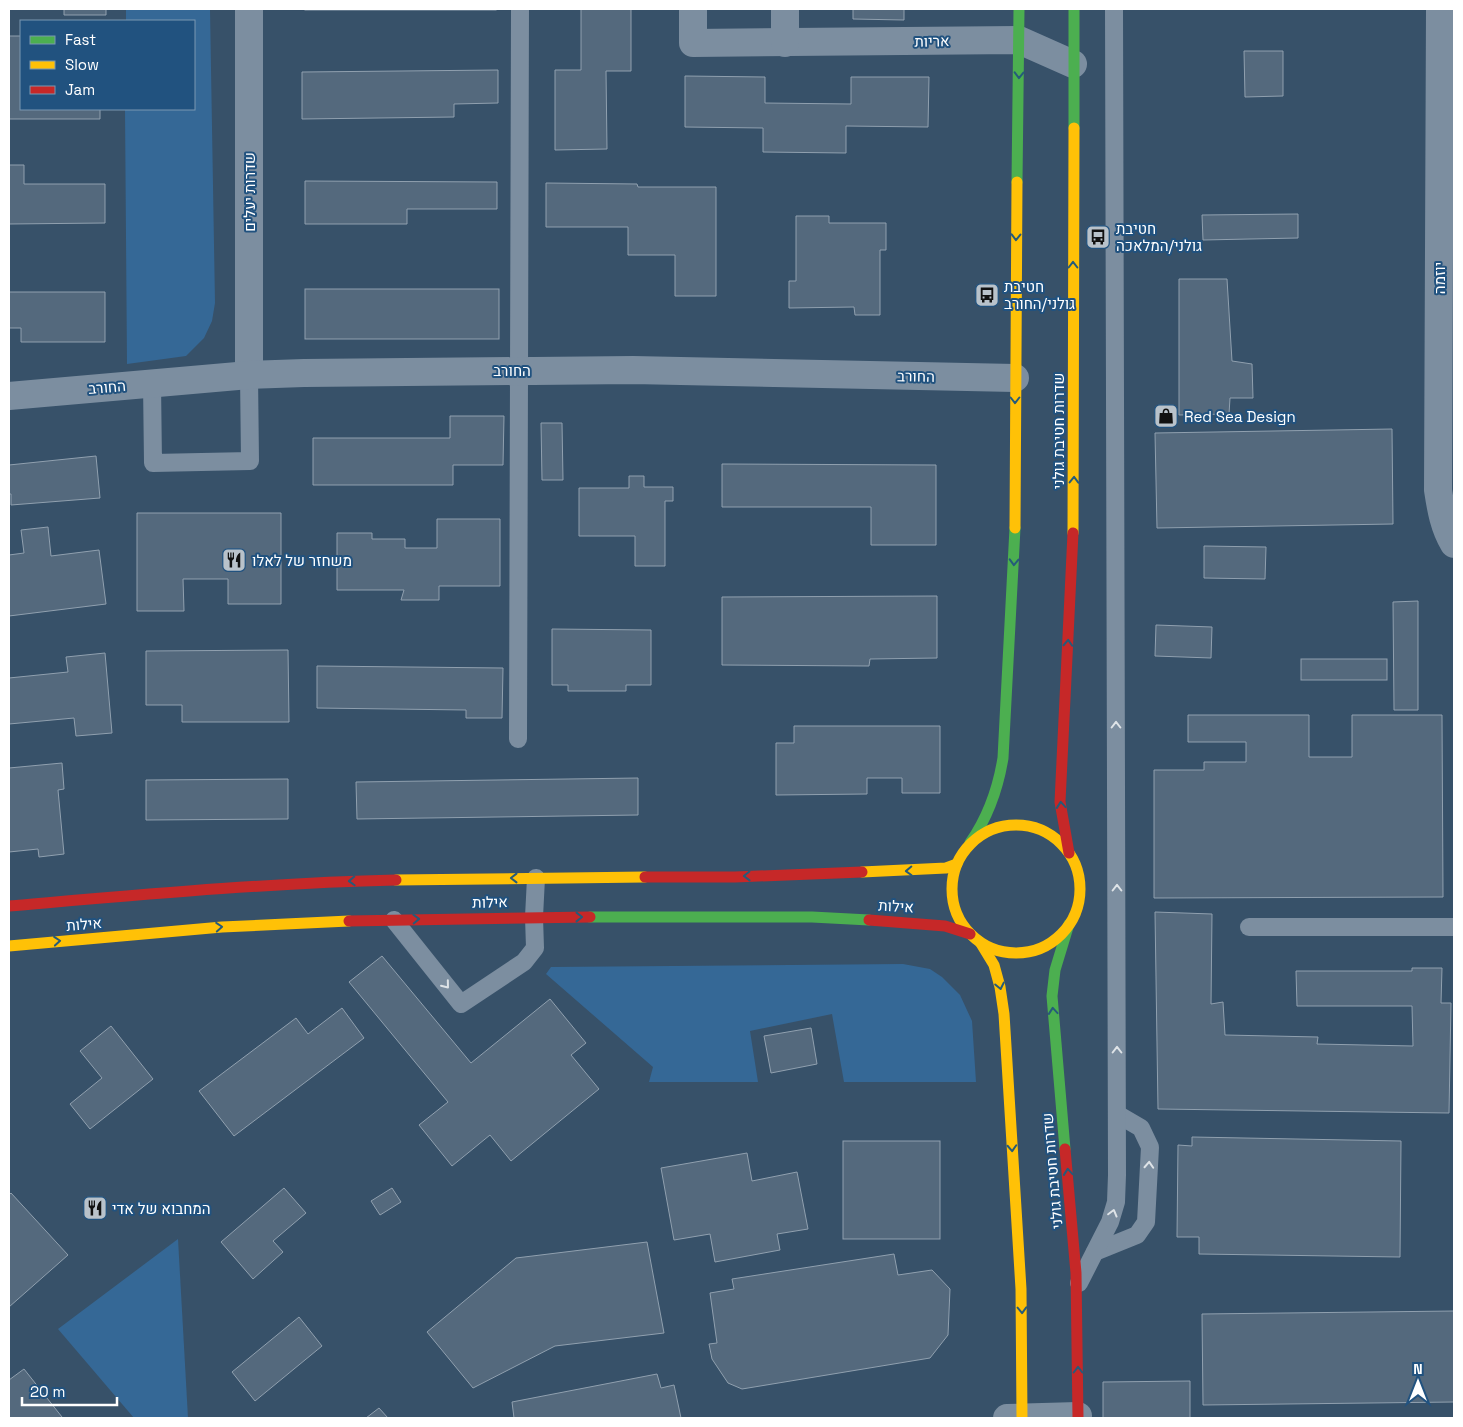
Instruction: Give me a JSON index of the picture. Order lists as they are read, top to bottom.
{
  "streets": {
    "street": [
      "אריות",
      "שדרות יעלים",
      "יוזמה",
      "החורב",
      "שדרות חטיבת גולני",
      "אילות"
    ]
  },
  "crossings": [
    ["אריות", "שדרות חטיבת גולני"],
    ["שדרות יעלים", "החורב"],
    ["שדרות חטיבת גולני", "אילות"]
  ],
  "places": {
    "bus stop": ["חטיבת גולני/המלאכה", "חטיבת גולני/החורב"],
    "shop": ["Red Sea Design"],
    "restaurant": ["משחזר של לאלו", "המחבוא של אדי"]
  },
  "legend": ["Fast", "Slow", "Jam"],
  "scale_bar": "20 m",
  "north": "top"
}
